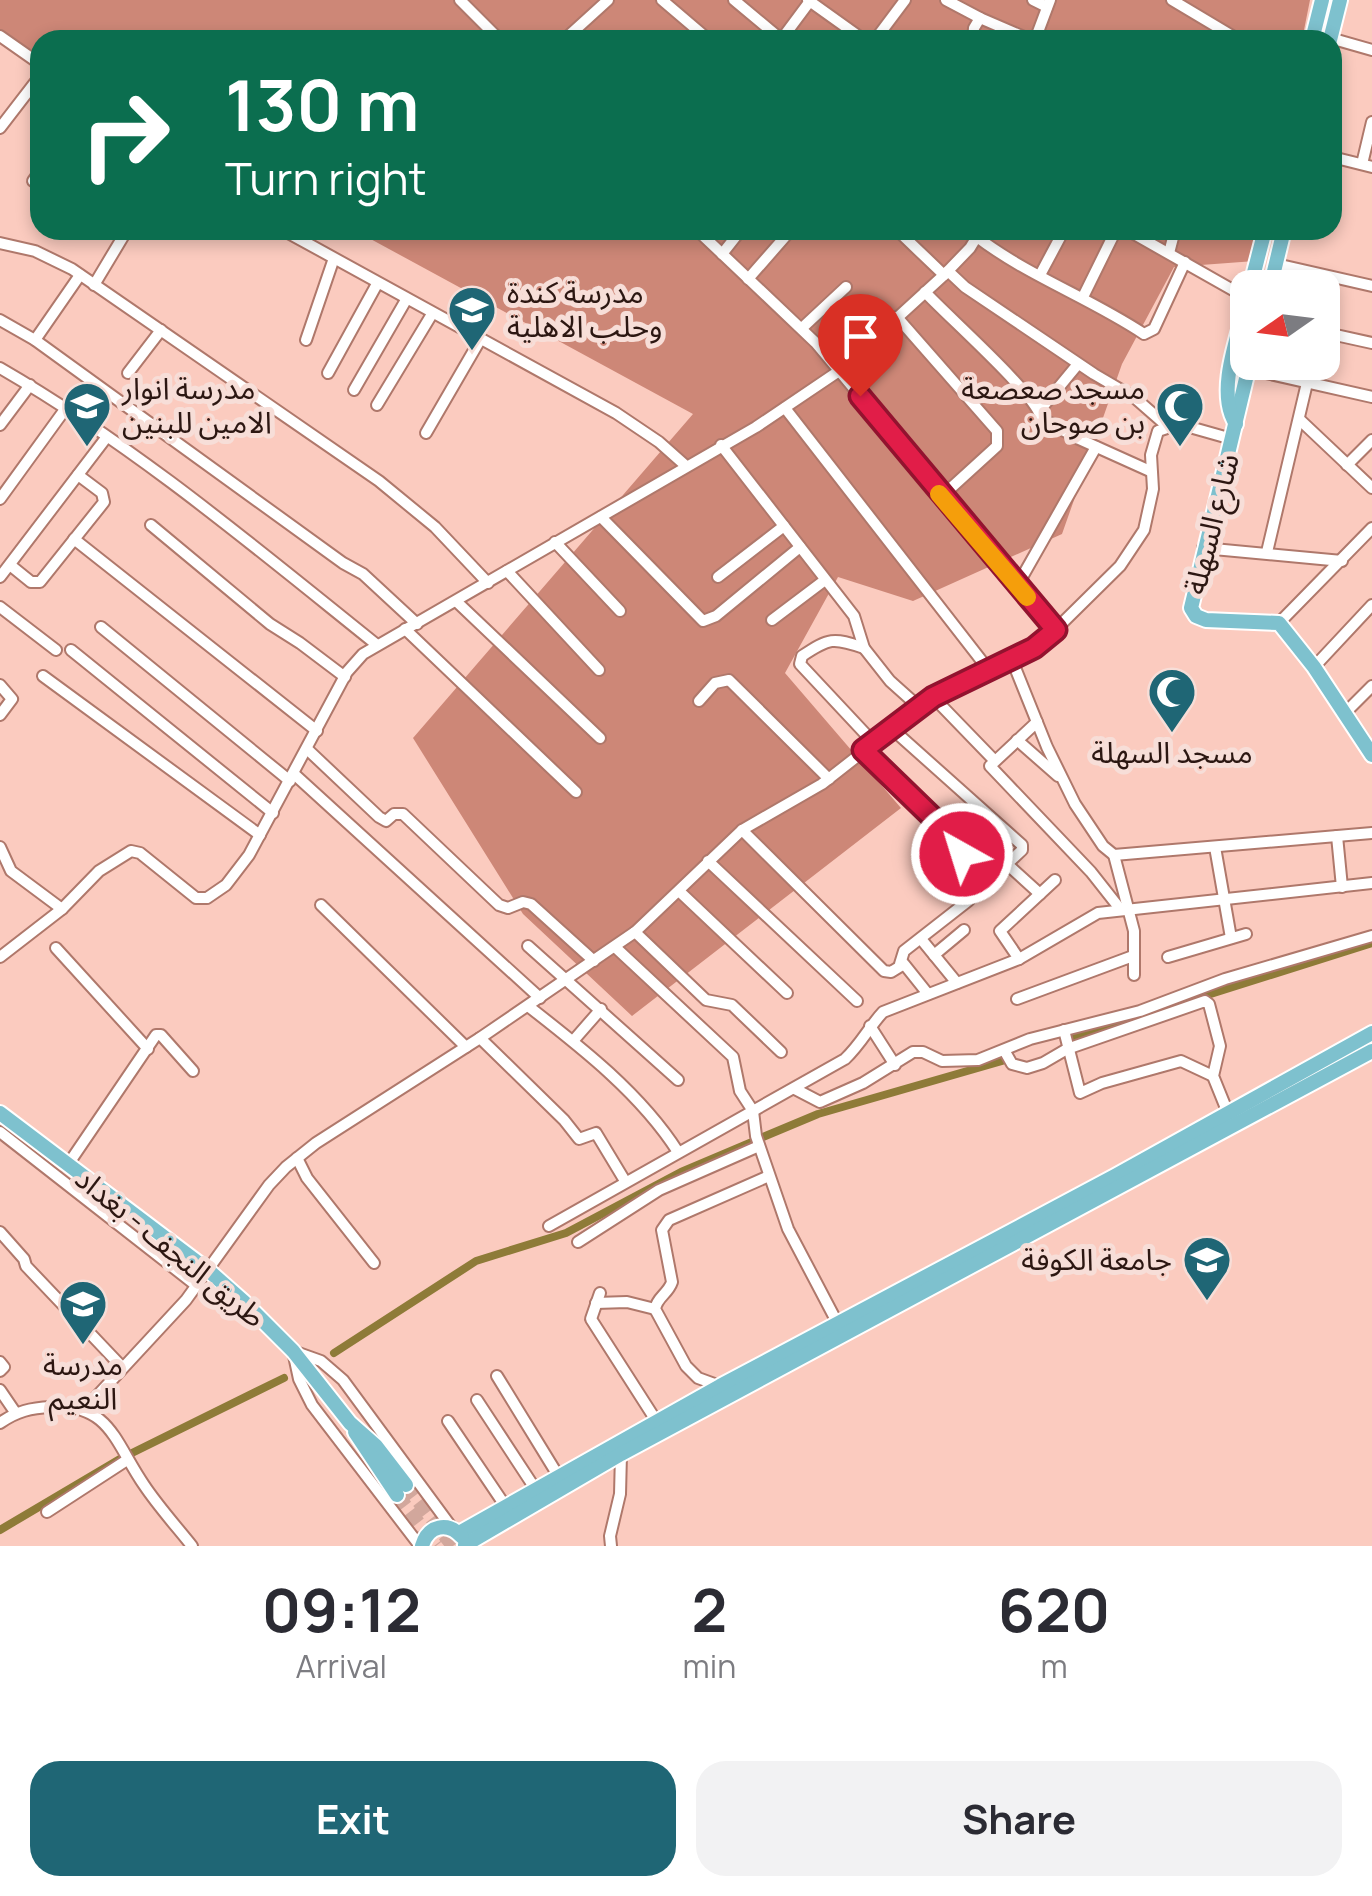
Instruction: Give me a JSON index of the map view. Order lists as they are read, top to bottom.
{
  "streets": {
    "main road": ["شارع السهلة", "طريق النجف - بغداد"]
  },
  "places": {
    "school or university": [
      "مدرسة كندة وحلب الاهلية",
      "مدرسة انوار الامين للبنين",
      "جامعة الكوفة",
      "مدرسة النعيم"
    ],
    "mosque": ["مسجد صعصعة بن صوحان", "مسجد السهلة"]
  },
  "north": "left",
  "page": {
    "turn": ["130 m", "Turn right"],
    "eta": [
      "09:12",
      "Arrival",
      "2",
      "min",
      "620",
      "m"
    ],
    "buttons": ["Exit", "Share"]
  }
}
